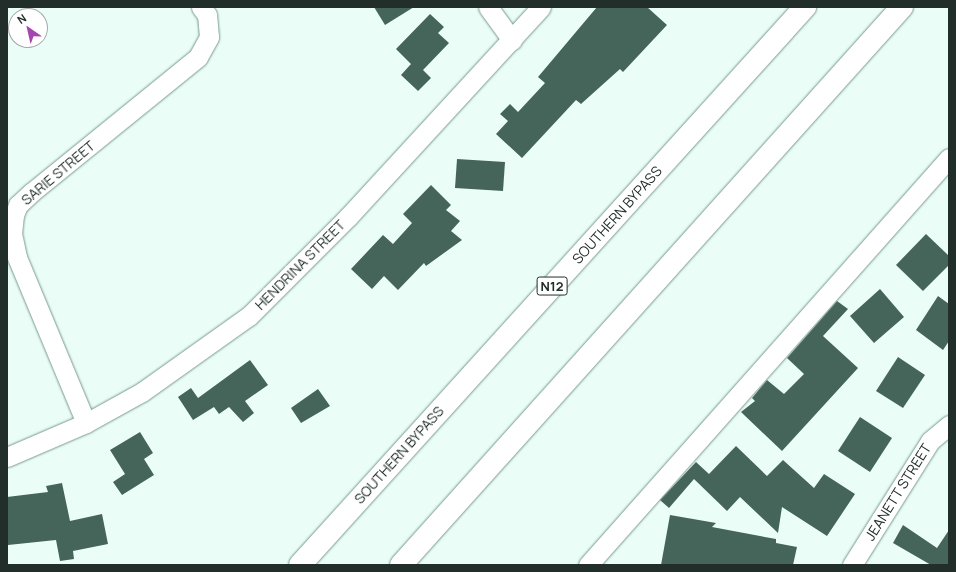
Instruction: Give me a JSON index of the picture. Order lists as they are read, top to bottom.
{
  "streets": {
    "highway": ["SOUTHERN BYPASS", "N12"],
    "street": ["SARIE STREET", "HENDRINA STREET", "JEANETT STREET"]
  },
  "crossings": [
    ["SARIE STREET", "HENDRINA STREET"]
  ],
  "north": "top left"
}
